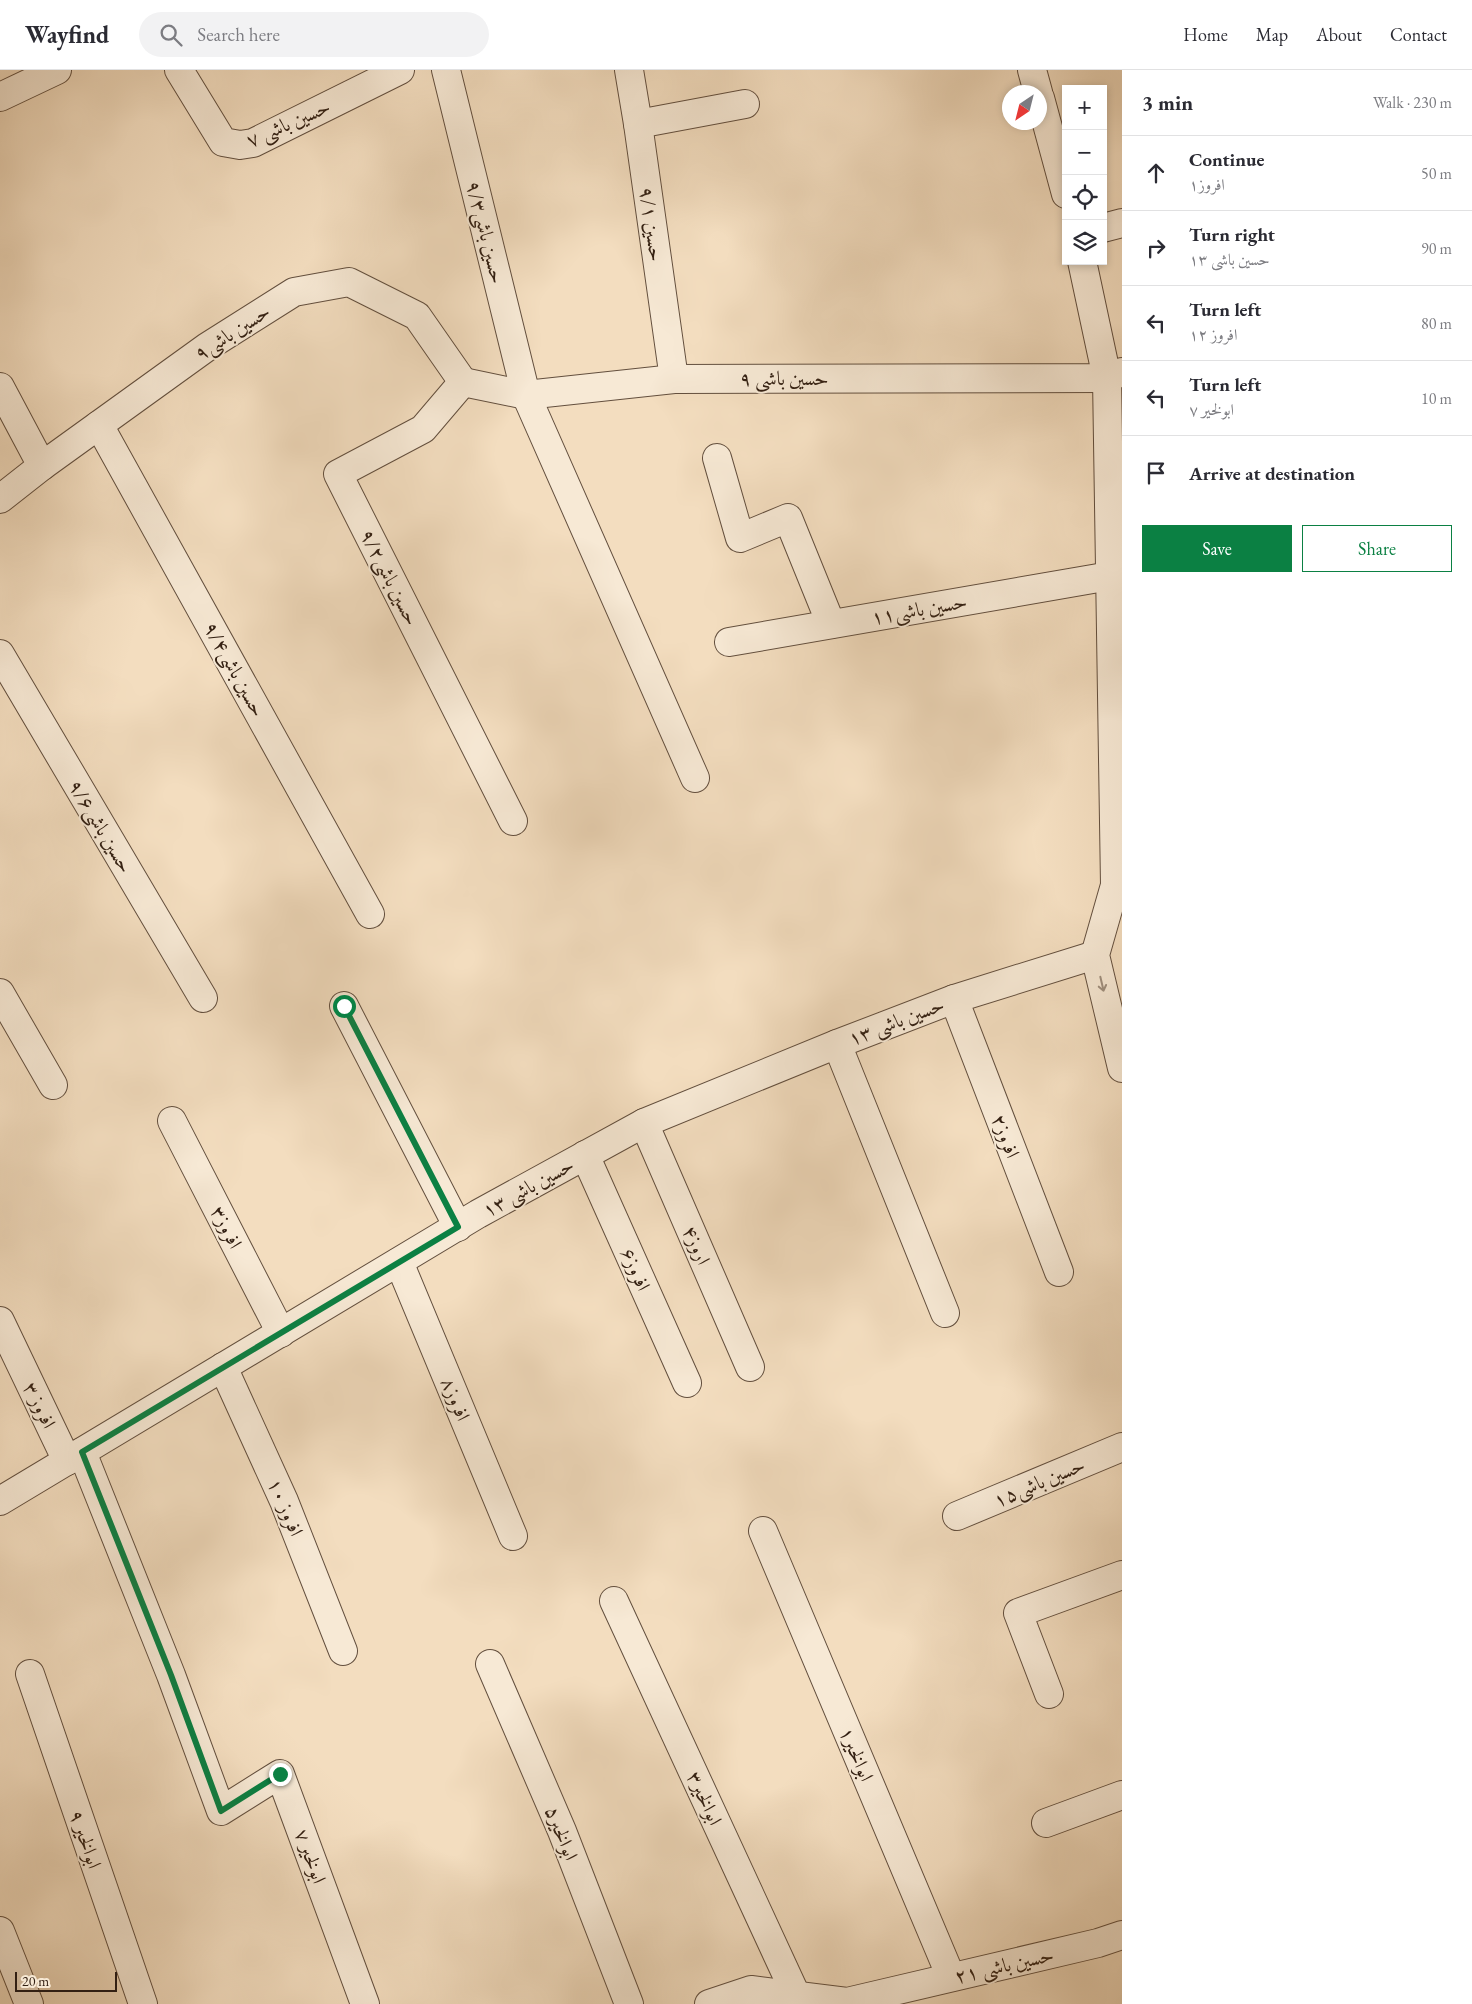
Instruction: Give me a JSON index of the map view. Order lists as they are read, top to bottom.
{
  "streets": {
    "street": [
      "حسین باشی ۷",
      "حسین ۹/۱",
      "حسین باشی۹/۳",
      "حسین باشی۹",
      "حسین باشی ۹",
      "حسین باشی۹/۲",
      "حسین باشی۱۱",
      "حسین باشی۹/۴",
      "حسین باشی۹/۶",
      "حسین باشی ۱۳",
      "افروز۲",
      "افروز۳",
      "اروز۴",
      "افروز۶",
      "افروز۸",
      "افروز ۳",
      "حسین باشی۱۵",
      "افروز ۱۰",
      "ابوالخیر۱",
      "ابوالخیر۳",
      "ابوالخیر۵",
      "ابوالخیر ۹",
      "ابولخیر ۷",
      "حسین باشی ۲۱"
    ]
  },
  "crossings": [
    ["حسین ۹/۱", "حسین باشی ۹"],
    ["حسین باشی۹/۳", "حسین باشی ۹"],
    ["حسین باشی۹", "حسین باشی ۹"],
    ["حسین باشی۹", "حسین باشی۹/۲"],
    ["حسین باشی۹", "حسین باشی۹/۴"],
    ["حسین باشی ۹", "حسین باشی۹/۲"],
    ["حسین باشی ۱۳", "افروز۲"],
    ["حسین باشی ۱۳", "افروز۳"],
    ["حسین باشی ۱۳", "اروز۴"],
    ["حسین باشی ۱۳", "افروز۶"],
    ["حسین باشی ۱۳", "افروز۸"],
    ["حسین باشی ۱۳", "افروز ۳"],
    ["حسین باشی ۱۳", "افروز ۱۰"],
    ["افروز ۳", "ابولخیر ۷"],
    ["ابوالخیر۱", "حسین باشی ۲۱"],
    ["ابوالخیر۳", "حسین باشی ۲۱"]
  ],
  "scale_bar": "20 m",
  "north": "bottom left",
  "page": {
    "header": "Wayfind",
    "search": "Search here",
    "nav": [
      "Home",
      "Map",
      "About",
      "Contact"
    ],
    "heading": ["3 min", "Walk · 230 m"],
    "map_buttons": ["+", "−"],
    "list": [
      ["Continue", "افروز۱", "50 m"],
      ["Turn right", "حسین باشی ۱۳", "90 m"],
      ["Turn left", "افروز ۱۲", "80 m"],
      ["Turn left", "ابولخیر ۷", "10 m"],
      "Arrive at destination"
    ],
    "buttons": ["Save", "Share"],
    "scale": "20 m"
  }
}
